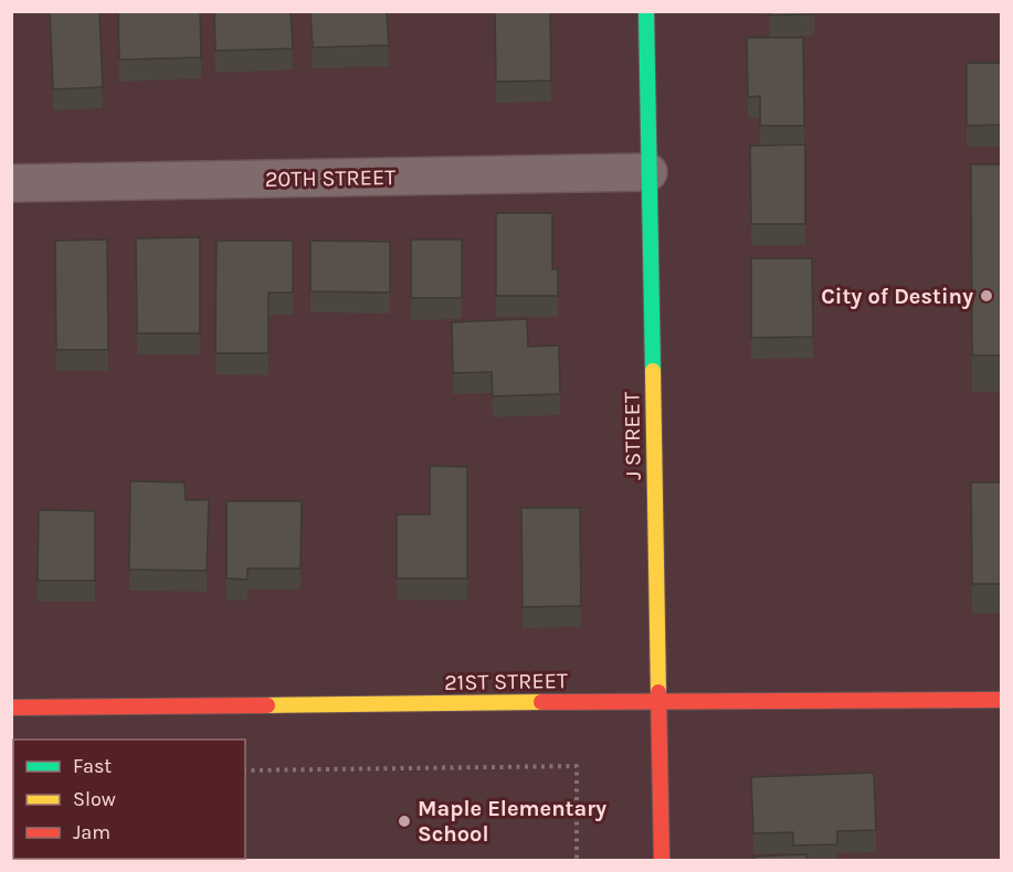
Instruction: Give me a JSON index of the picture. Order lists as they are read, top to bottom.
{
  "streets": {
    "street": ["20TH STREET", "J STREET", "21ST STREET"]
  },
  "crossings": [
    ["20TH STREET", "J STREET"],
    ["J STREET", "21ST STREET"]
  ],
  "places": ["City of Destiny", "Maple Elementary School"],
  "legend": ["Fast", "Slow", "Jam"]
}
